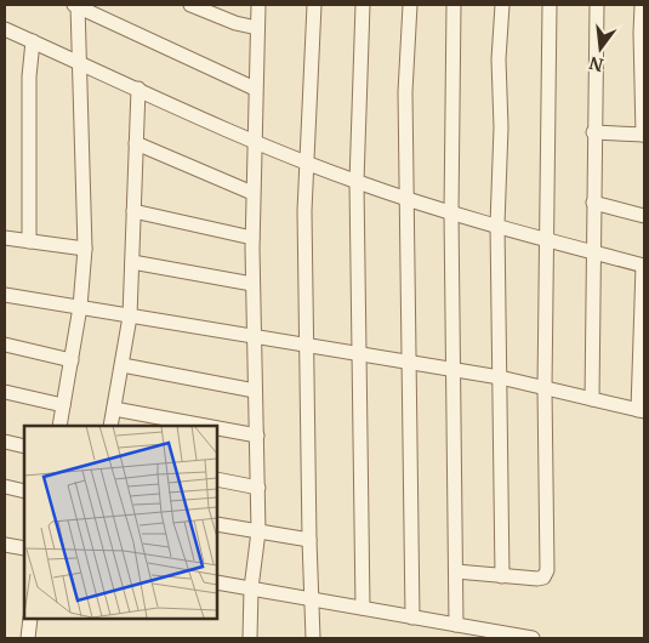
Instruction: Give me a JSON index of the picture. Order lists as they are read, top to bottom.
{
  "north": "bottom"
}
